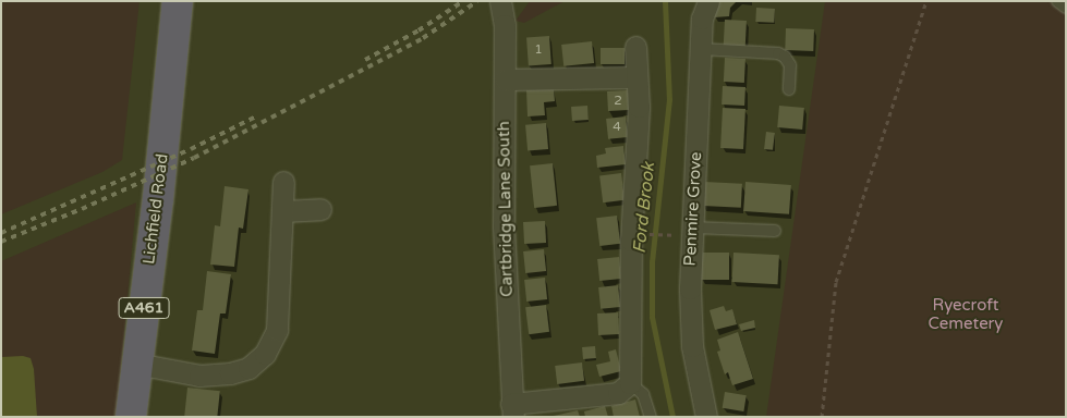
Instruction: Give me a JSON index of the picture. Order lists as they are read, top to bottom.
{
  "streets": {
    "highway": ["Lichfield Road", "A461"],
    "street": ["Cartbridge Lane South", "Penmire Grove"]
  },
  "water": ["Ford Brook"],
  "parks": ["Ryecroft Cemetery"],
  "house_numbers": ["1", "2", "4"]
}
